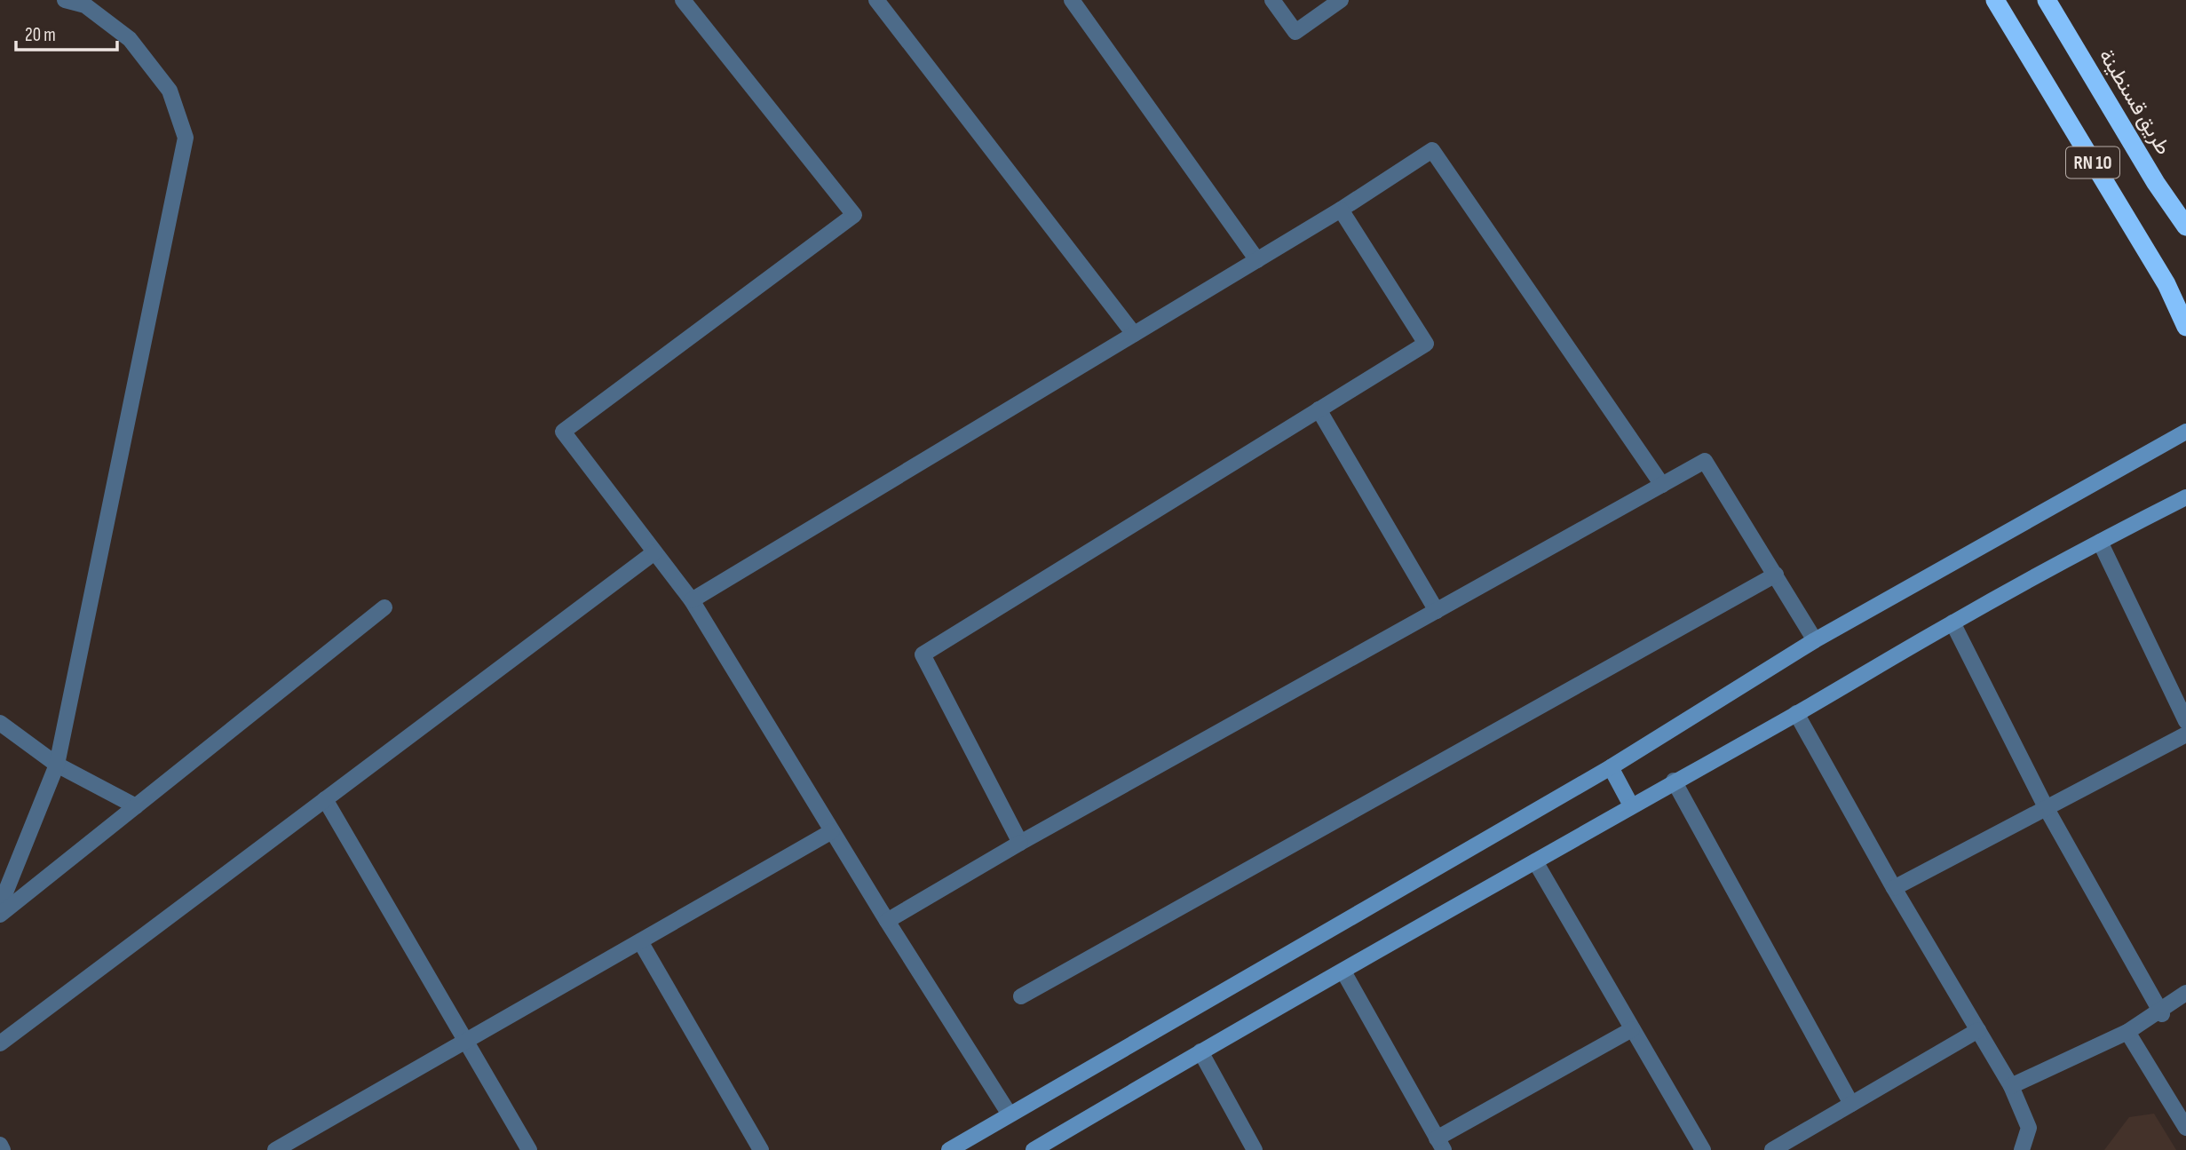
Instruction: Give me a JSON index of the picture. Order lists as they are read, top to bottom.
{
  "streets": {
    "highway": ["طريق قسنطينة", "RN 10"]
  },
  "scale_bar": "20 m"
}
